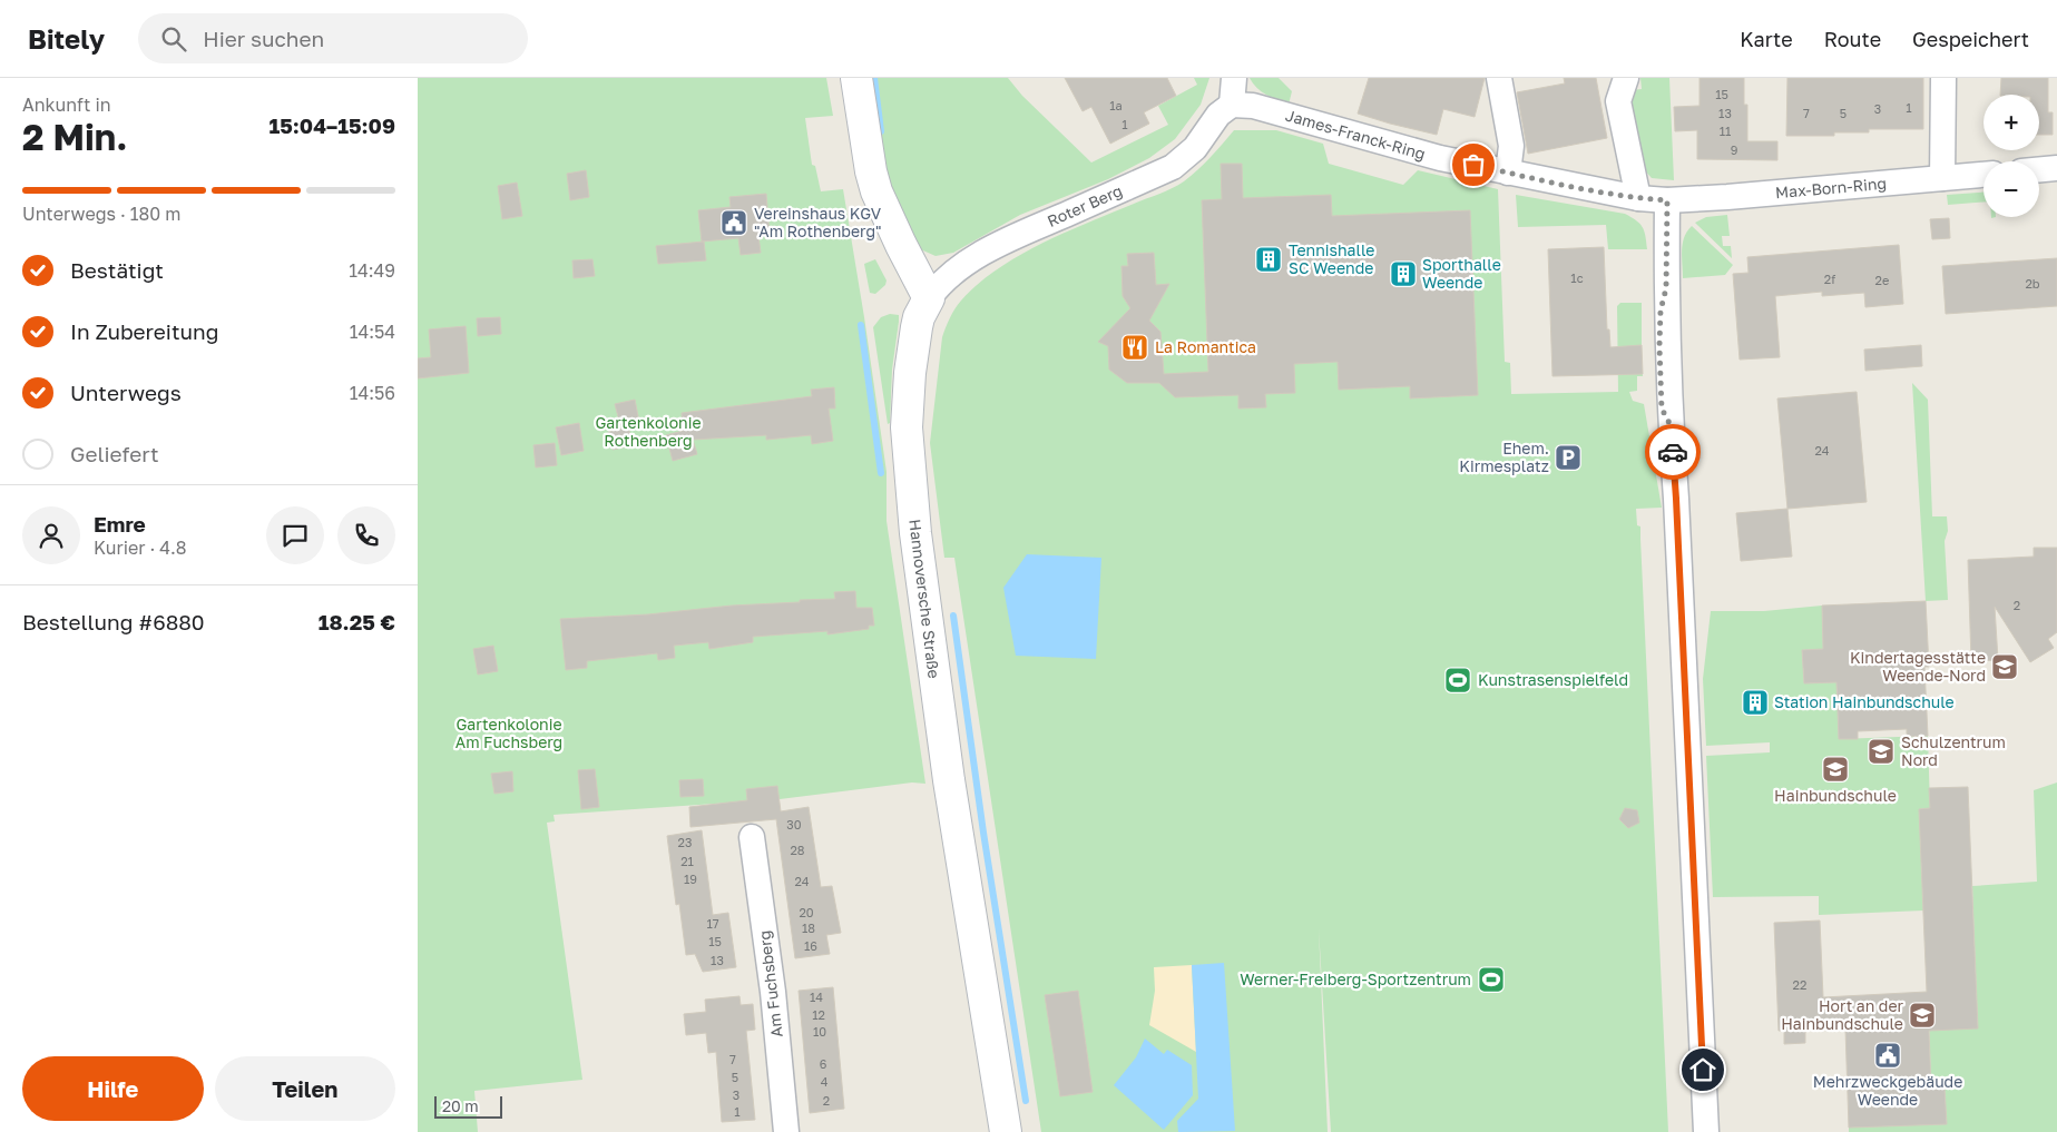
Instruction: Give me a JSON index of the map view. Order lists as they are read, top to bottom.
{
  "streets": {
    "street": [
      "James-Franck-Ring",
      "Max-Born-Ring",
      "Roter Berg",
      "Hannoversche Straße",
      "Am Fuchsberg"
    ]
  },
  "crossings": [
    ["James-Franck-Ring", "Max-Born-Ring"],
    ["James-Franck-Ring", "Roter Berg"],
    ["Roter Berg", "Hannoversche Straße"]
  ],
  "parks": ["Gartenkolonie Rothenberg", "Gartenkolonie Am Fuchsberg"],
  "places": {
    "public building": ["Vereinshaus KGV \"Am Rothenberg\"", "Mehrzweckgebäude Weende"],
    "building": ["Tennishalle SC Weende", "Sporthalle Weende", "Station Hainbundschule"],
    "restaurant": ["La Romantica"],
    "parking": ["Ehem. Kirmesplatz"],
    "school or university": [
      "Kindertagesstätte Weende-Nord",
      "Schulzentrum Nord",
      "Hainbundschule",
      "Hort an der Hainbundschule"
    ],
    "sports": ["Kunstrasenspielfeld", "Werner-Freiberg-Sportzentrum"]
  },
  "house_numbers": [
    "15",
    "1a",
    "1",
    "3",
    "13",
    "7",
    "5",
    "1",
    "11",
    "9",
    "1c",
    "2f",
    "2e",
    "2b",
    "24",
    "2",
    "30",
    "23",
    "28",
    "21",
    "19",
    "24",
    "20",
    "17",
    "18",
    "15",
    "16",
    "13",
    "22",
    "14",
    "12",
    "10",
    "7",
    "6",
    "5",
    "4",
    "3",
    "2",
    "1"
  ],
  "scale_bar": "20 m",
  "page": {
    "header": "Bitely",
    "search": "Hier suchen",
    "nav": ["Karte", "Route", "Gespeichert"],
    "heading": ["2 Min.", "Ankunft in", "15:04–15:09"],
    "panel": [
      "Emre",
      "Kurier · 4.8",
      "Bestellung #6880",
      "18.25 €"
    ],
    "map_buttons": ["+", "−"],
    "bar": "Unterwegs · 180 m",
    "list": [
      ["Bestätigt", "14:49"],
      ["In Zubereitung", "14:54"],
      ["Unterwegs", "14:56"],
      "Geliefert"
    ],
    "buttons": ["Hilfe", "Teilen"],
    "scale": "20 m"
  }
}
